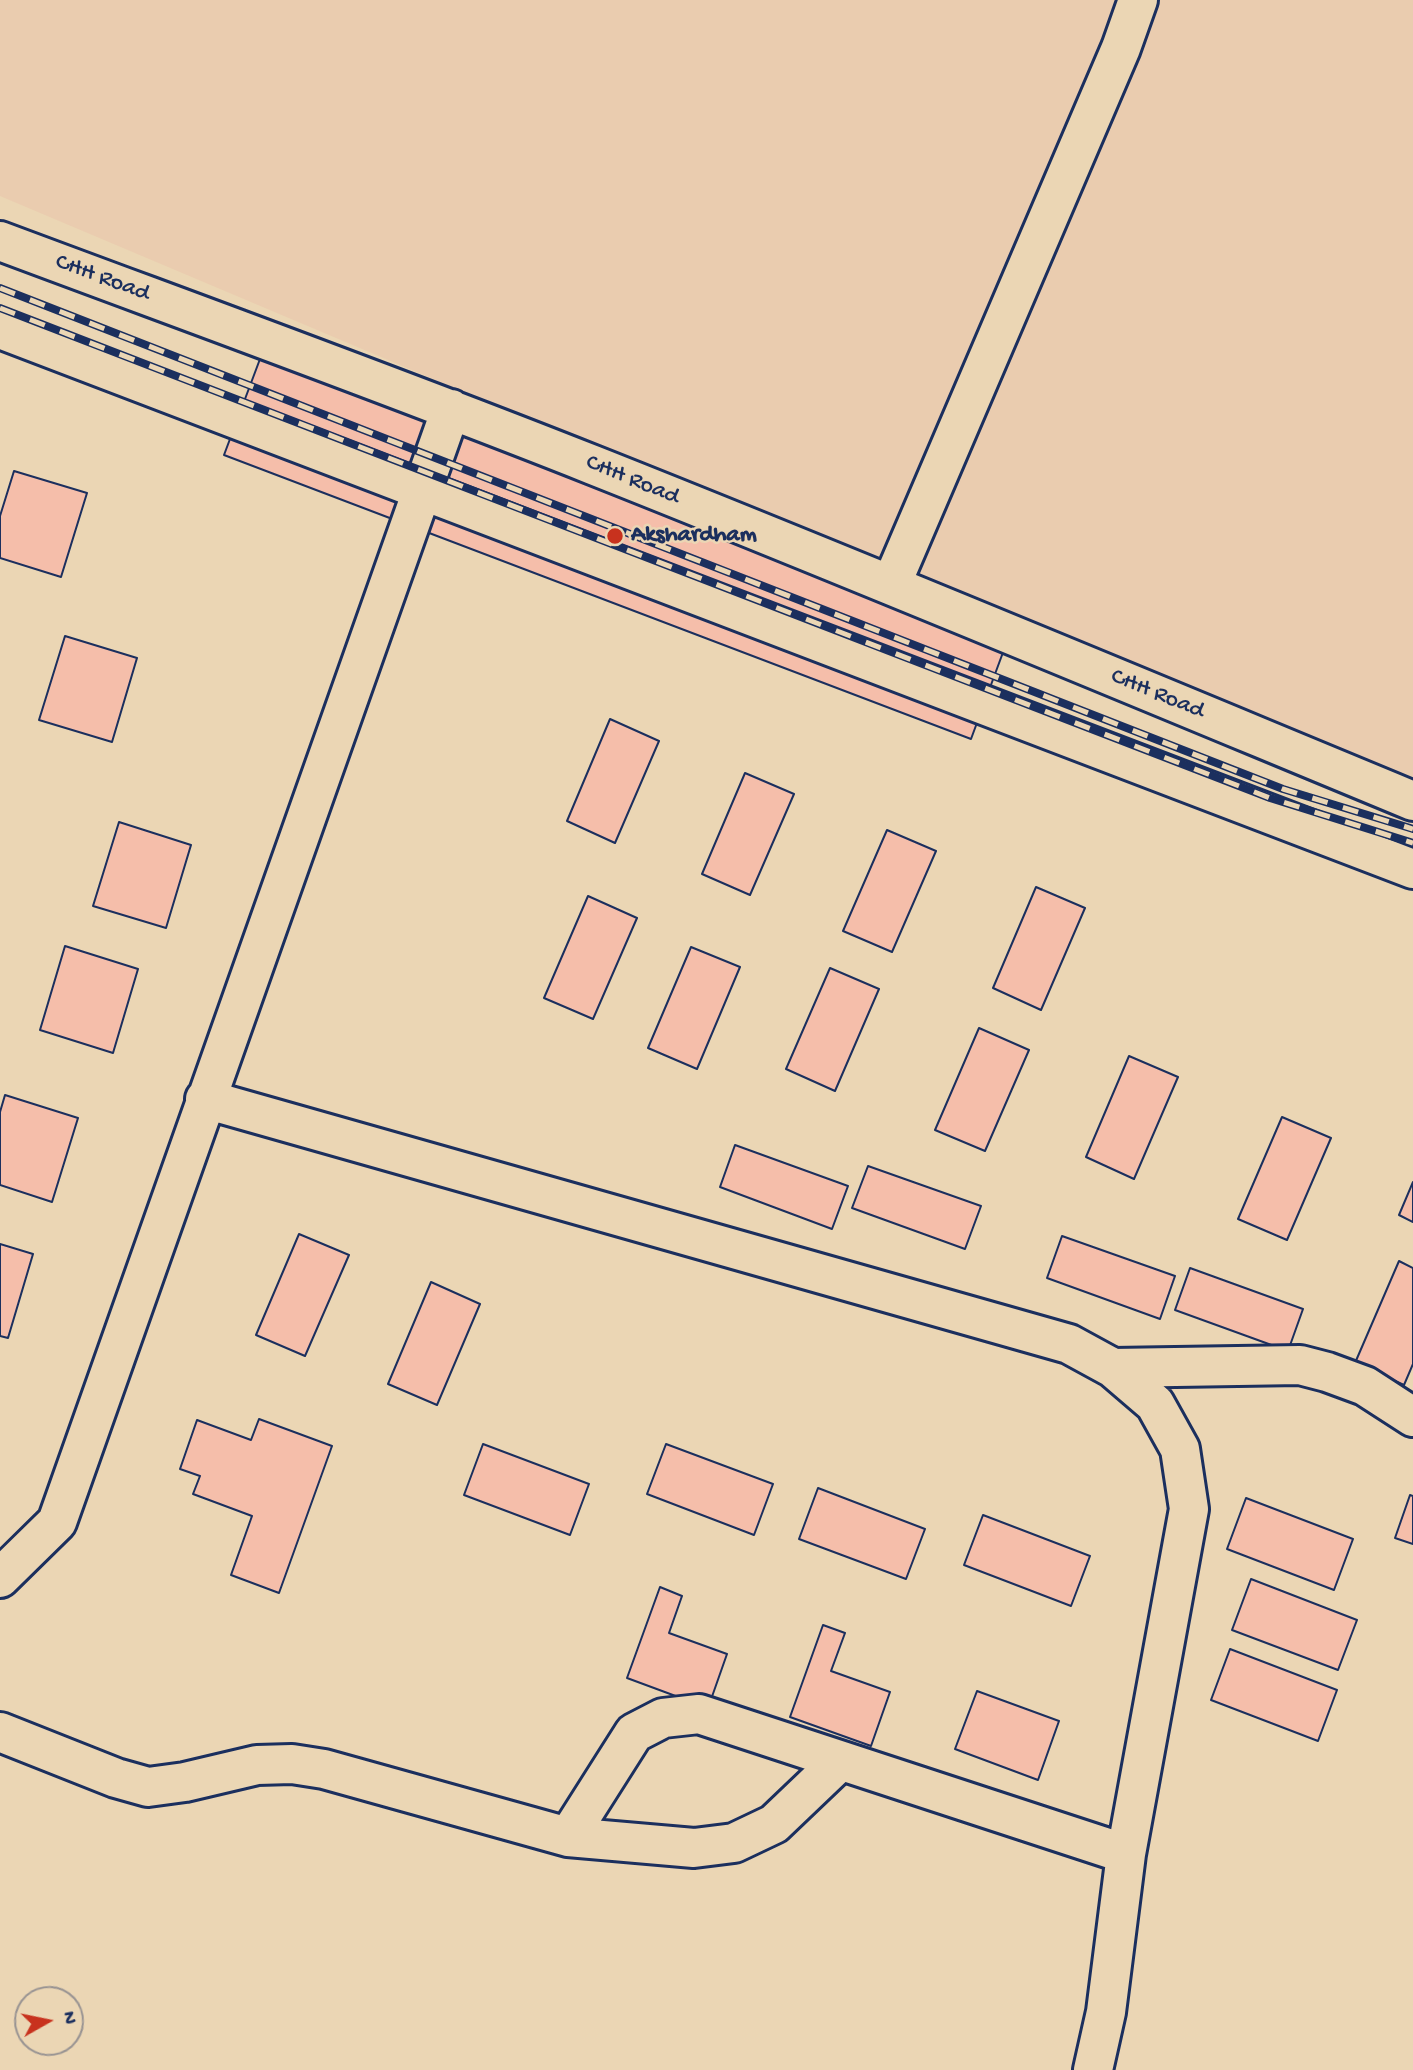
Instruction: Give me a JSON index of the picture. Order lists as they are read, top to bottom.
{
  "streets": {
    "street": ["CHH Road"]
  },
  "places": ["Akshardham"],
  "north": "right"
}
